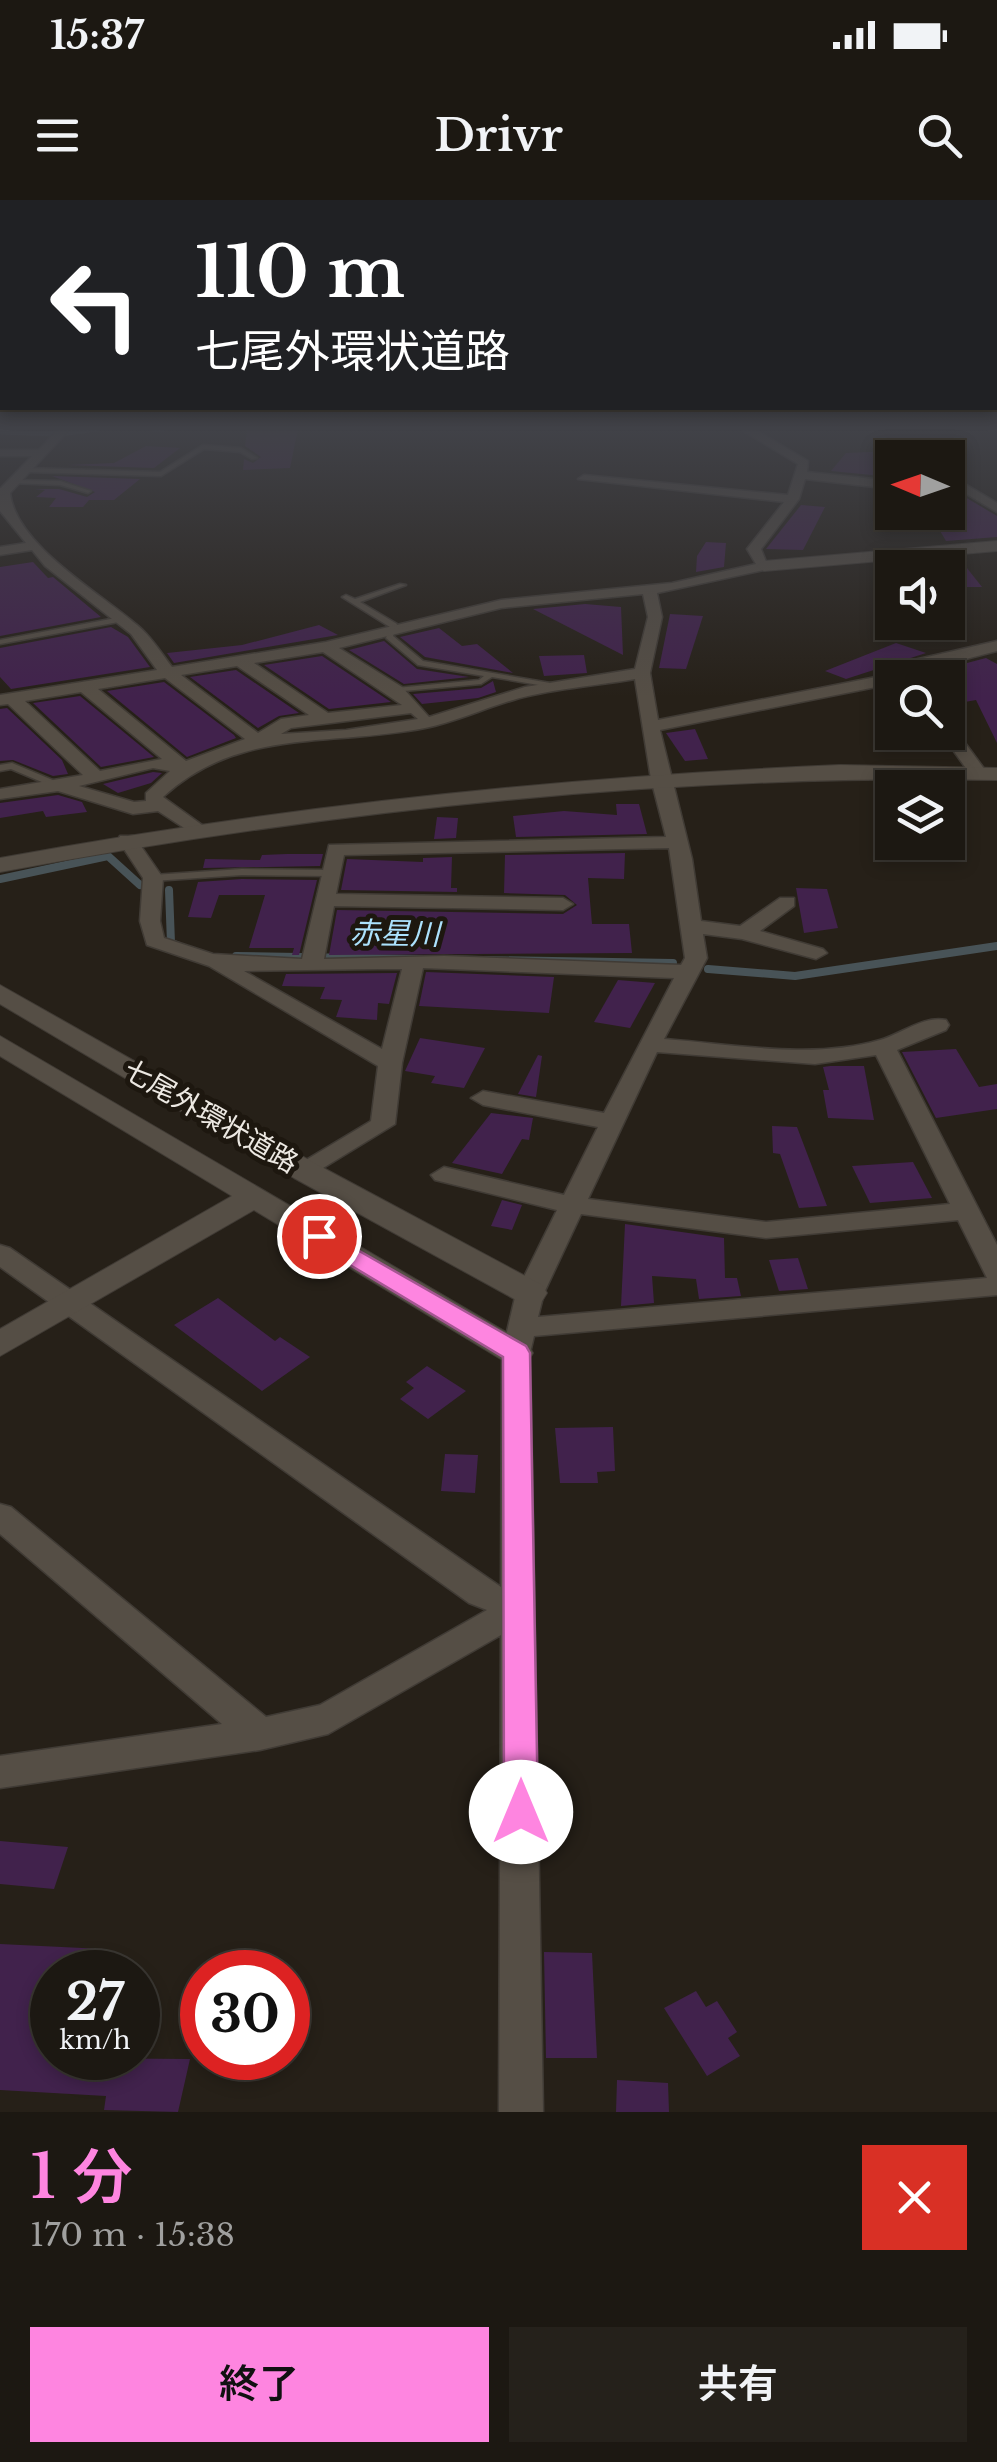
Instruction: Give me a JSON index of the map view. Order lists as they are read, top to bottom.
{
  "streets": {
    "street": ["七尾外環状道路"]
  },
  "water": ["赤星川"],
  "north": "left",
  "page": {
    "status": "15:37",
    "header": "Drivr",
    "turn": ["110 m", "七尾外環状道路"],
    "speed": "27 km/h",
    "limit": "30",
    "heading": ["1 分", "170 m · 15:38"],
    "buttons": ["終了", "共有"]
  }
}
